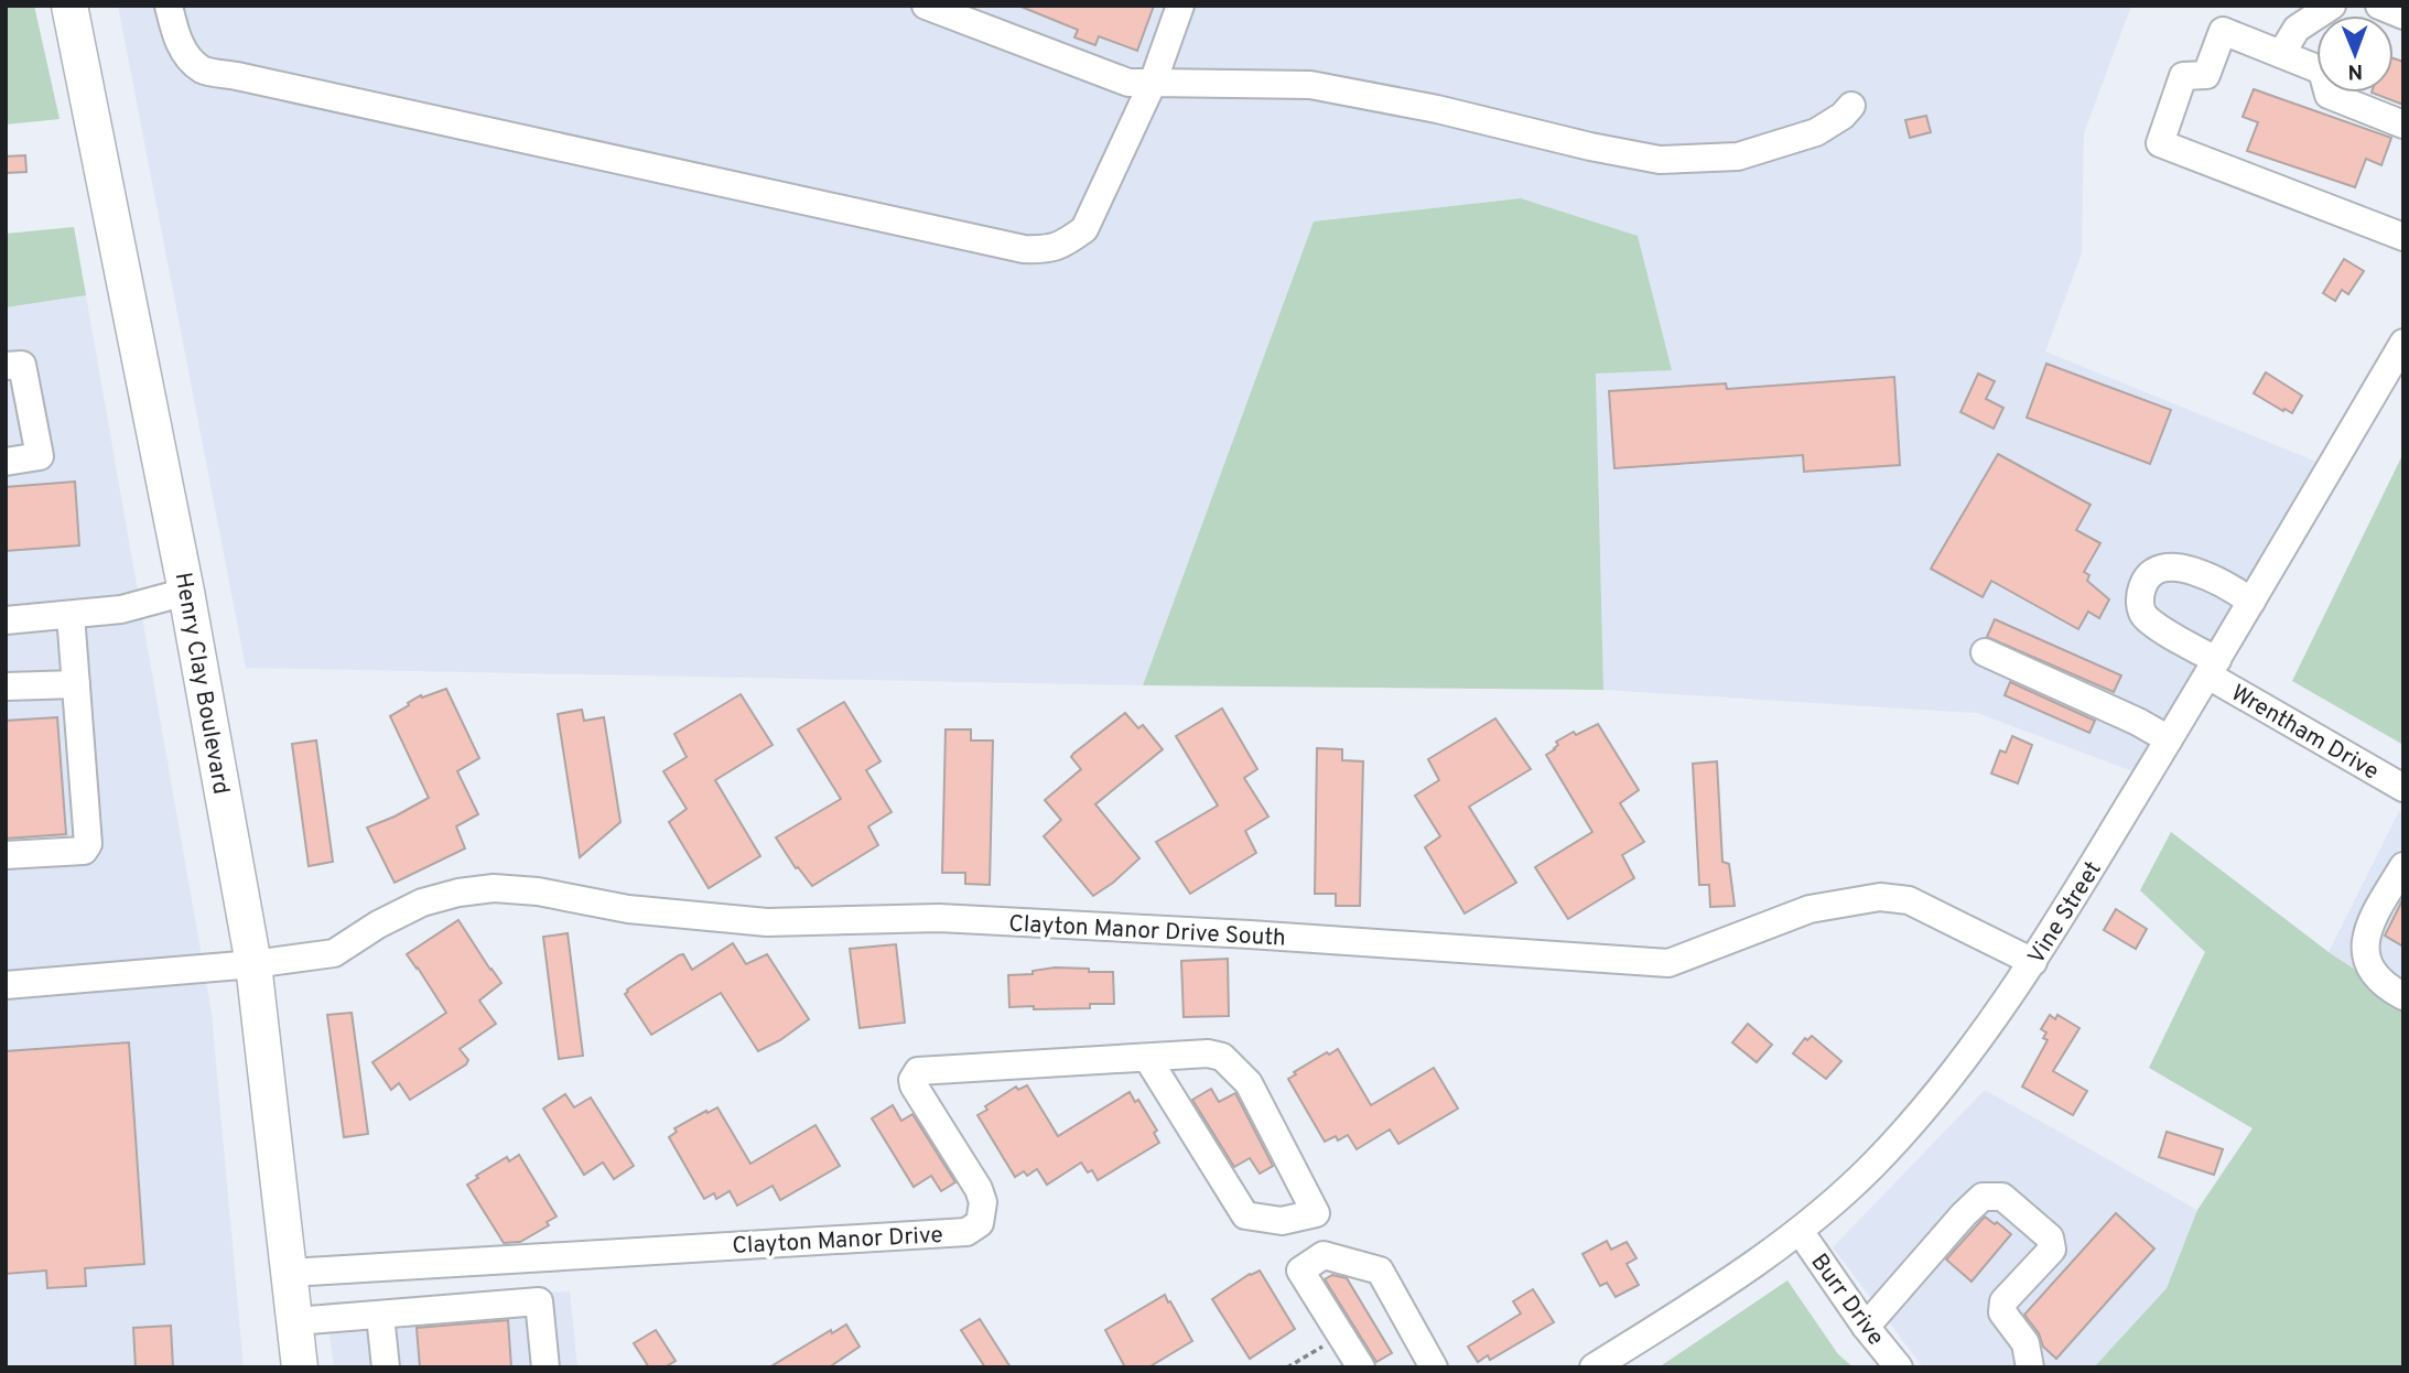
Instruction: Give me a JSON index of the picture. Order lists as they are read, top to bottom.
{
  "streets": {
    "main road": ["Henry Clay Boulevard"],
    "street": [
      "Wrentham Drive",
      "Vine Street",
      "Clayton Manor Drive South",
      "Clayton Manor Drive",
      "Burr Drive"
    ]
  },
  "crossings": [
    ["Henry Clay Boulevard", "Clayton Manor Drive South"],
    ["Henry Clay Boulevard", "Clayton Manor Drive"],
    ["Wrentham Drive", "Vine Street"],
    ["Vine Street", "Clayton Manor Drive South"],
    ["Vine Street", "Burr Drive"]
  ],
  "north": "bottom"
}
